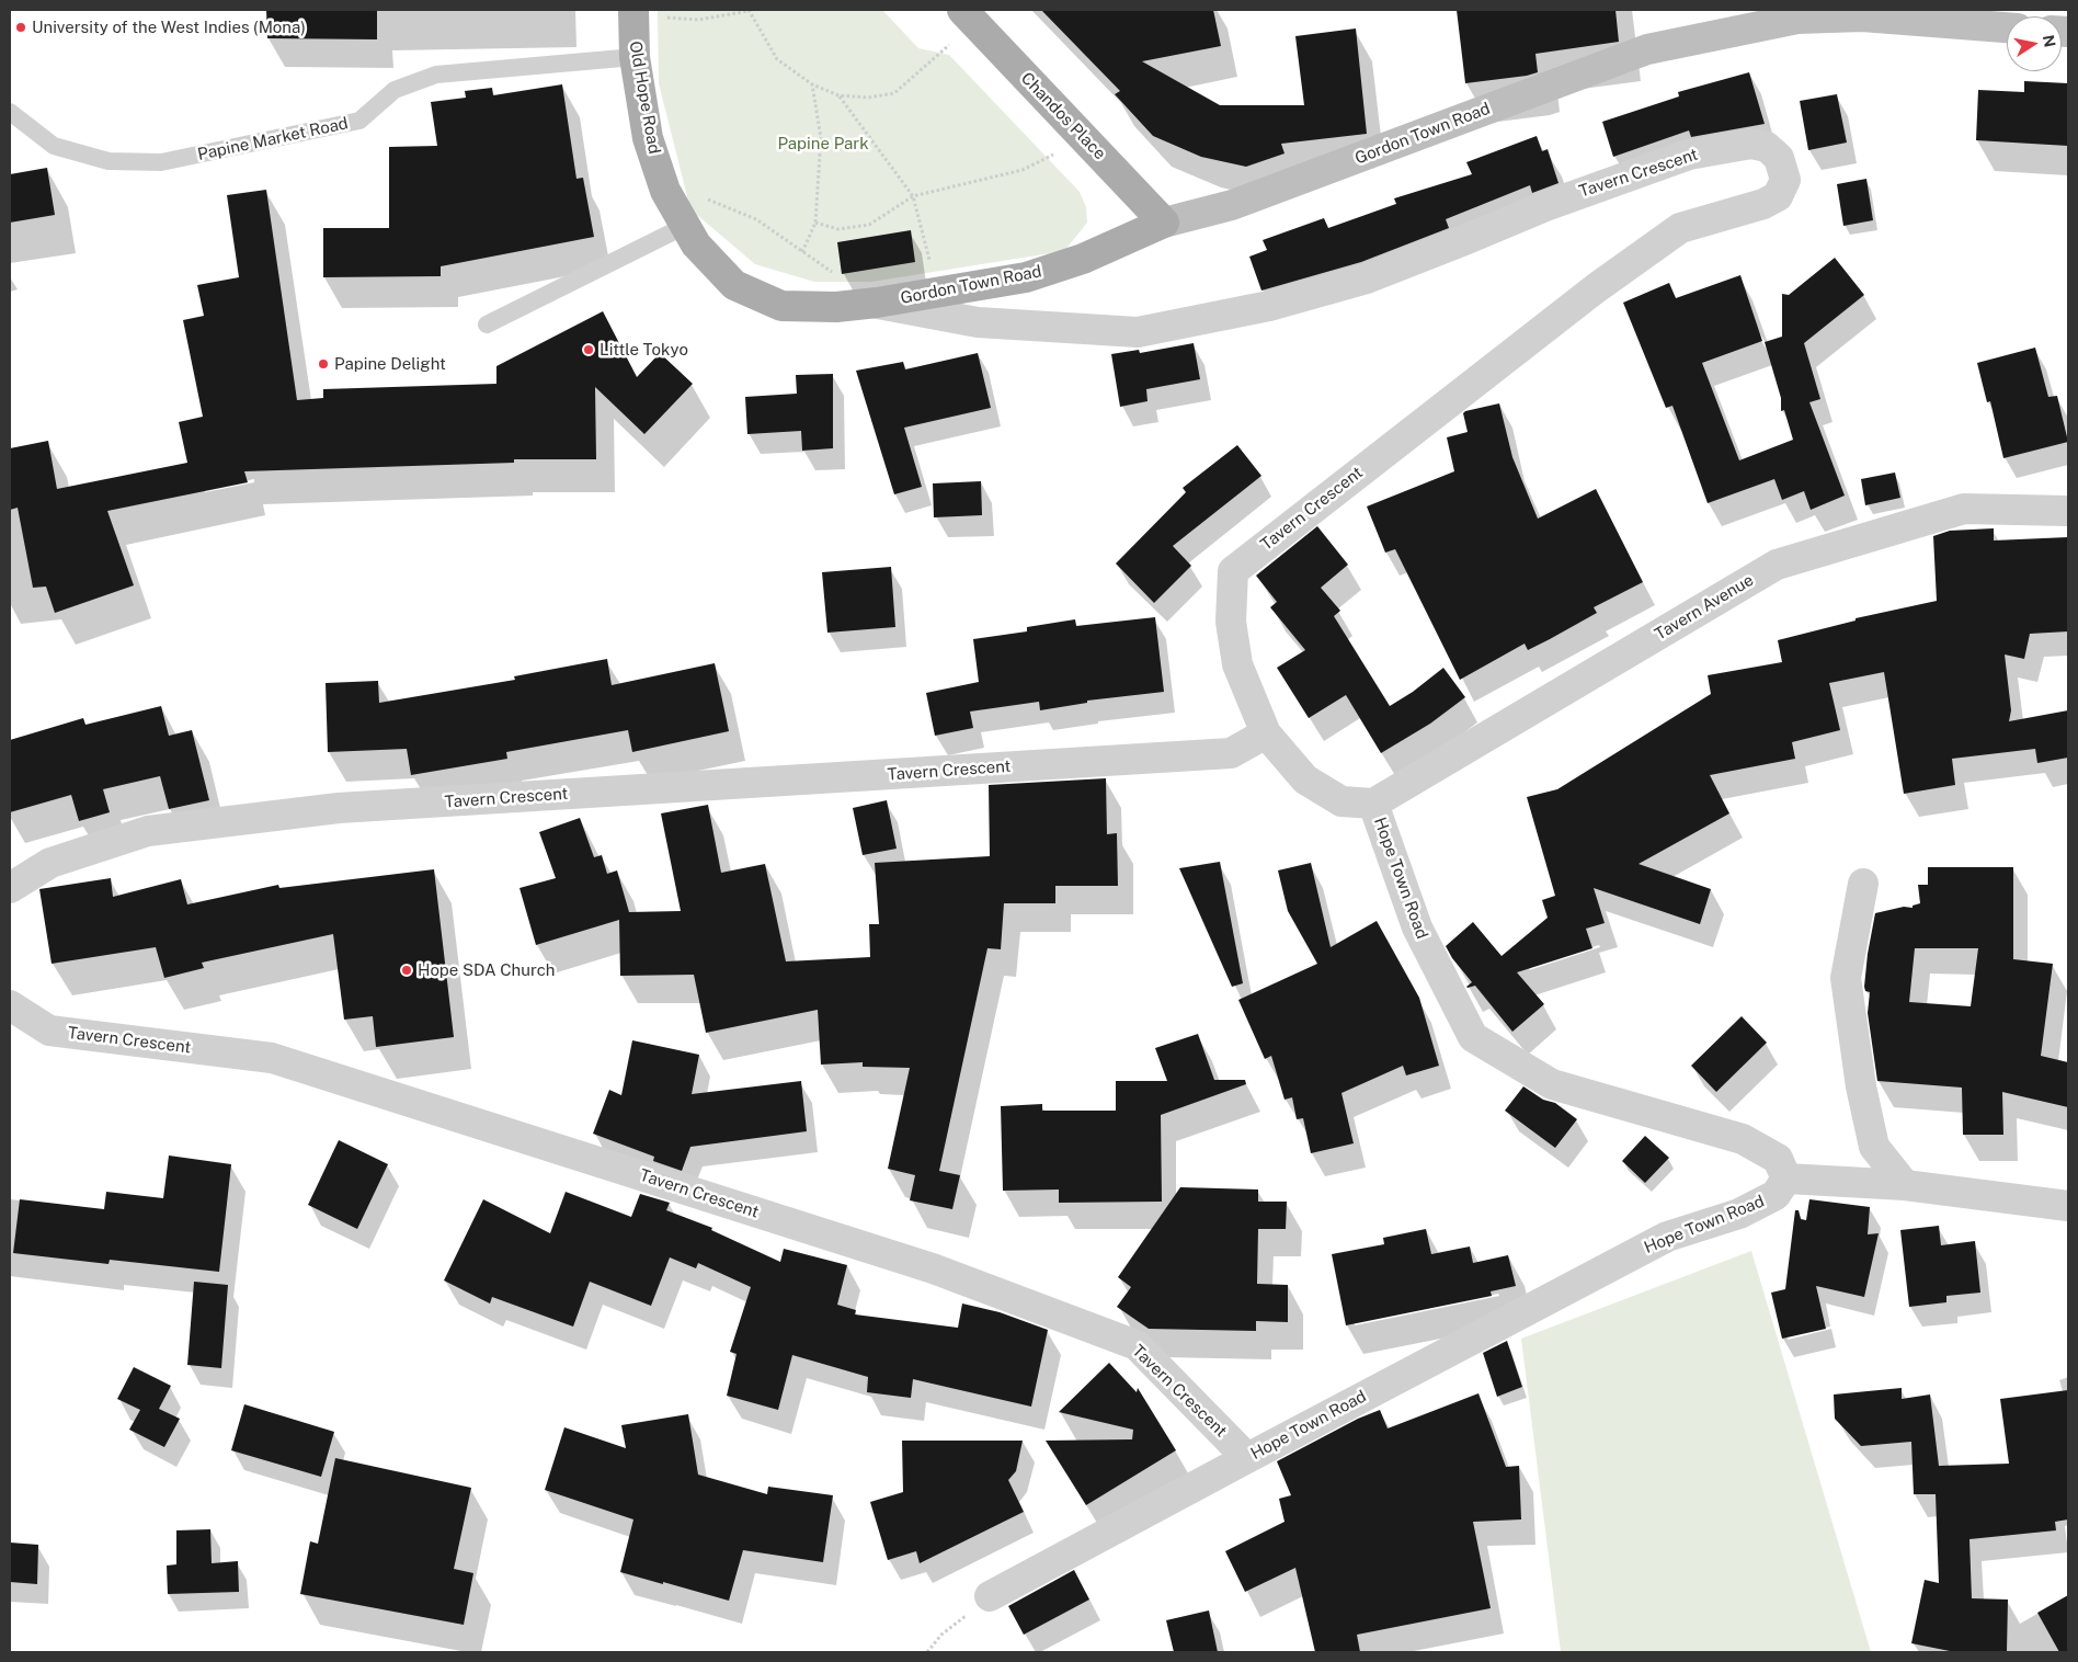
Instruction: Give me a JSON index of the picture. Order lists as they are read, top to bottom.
{
  "streets": {
    "main road": ["Old Hope Road", "Chandos Place", "Gordon Town Road"],
    "street": ["Tavern Crescent", "Tavern Avenue", "Hope Town Road"],
    "lane": ["Papine Market Road"]
  },
  "crossings": [
    ["Old Hope Road", "Gordon Town Road"],
    ["Old Hope Road", "Papine Market Road"],
    ["Chandos Place", "Gordon Town Road"],
    ["Gordon Town Road", "Tavern Crescent"],
    ["Tavern Crescent", "Hope Town Road"],
    ["Tavern Avenue", "Hope Town Road"]
  ],
  "parks": ["Papine Park"],
  "places": [
    "University of the West Indies (Mona)",
    "Little Tokyo",
    "Papine Delight",
    "Hope SDA Church"
  ],
  "north": "right"
}
